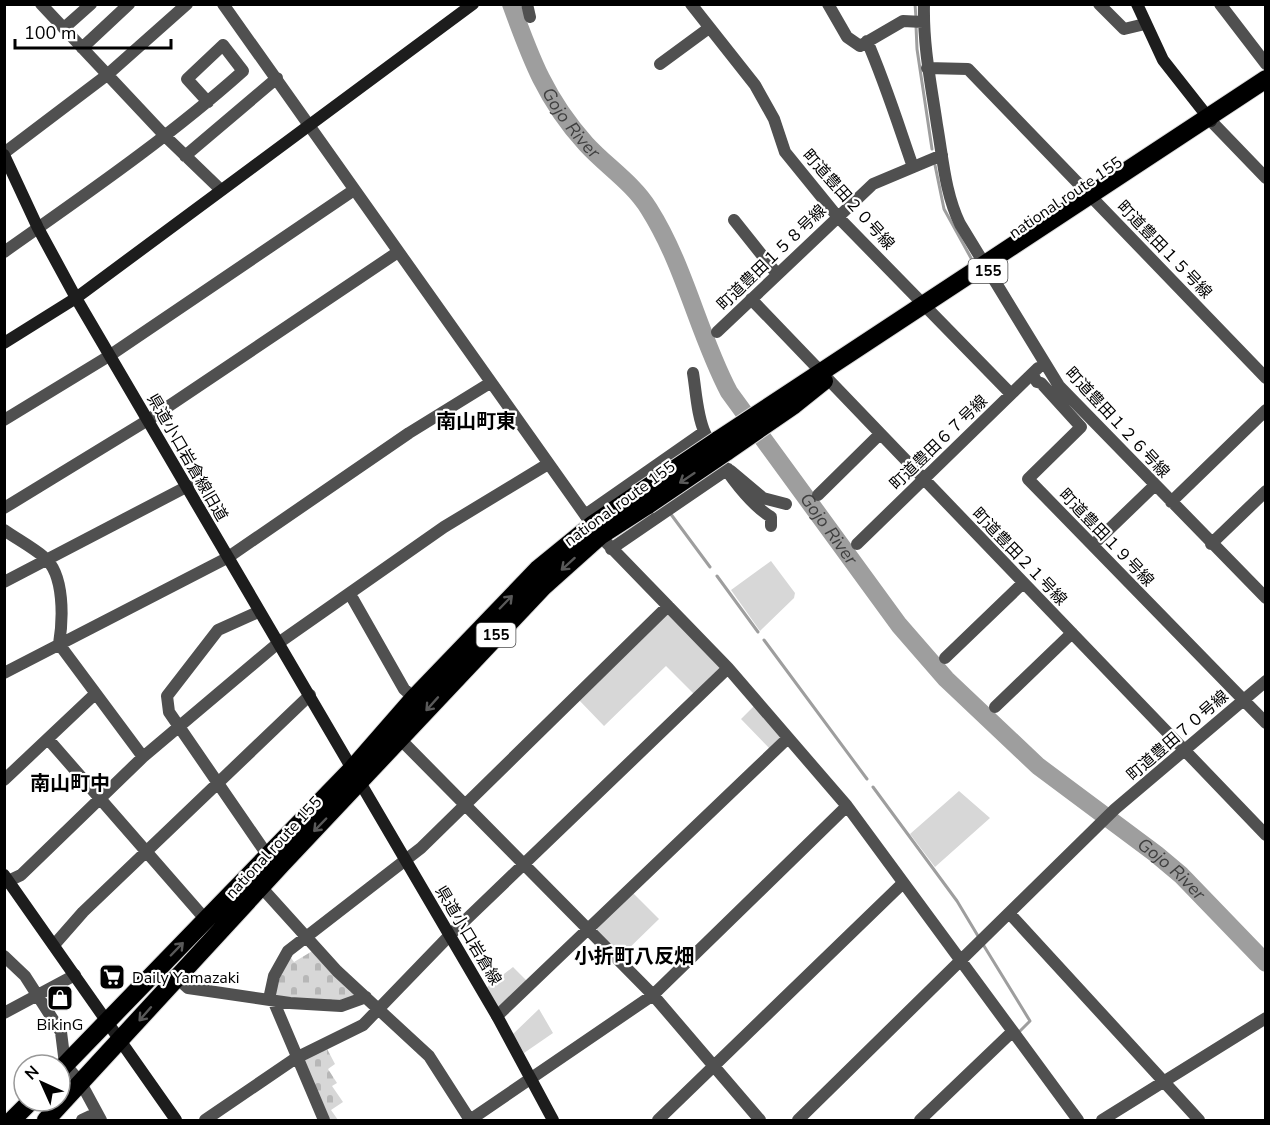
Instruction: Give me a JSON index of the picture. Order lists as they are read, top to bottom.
{
  "streets": {
    "highway": ["national route 155", "155"],
    "street": [
      "町道豊田２０号線",
      "町道豊田１５号線",
      "町道豊田１５８号線",
      "町道豊田１２６号線",
      "町道豊田６７号線",
      "県道小口岩倉線旧道",
      "町道豊田１９号線",
      "町道豊田２１号線",
      "町道豊田７０号線",
      "県道小口岩倉線"
    ]
  },
  "crossings": [
    ["national route 155", "町道豊田２０号線"],
    ["national route 155", "町道豊田１５号線"],
    ["national route 155", "町道豊田１２６号線"],
    ["national route 155", "県道小口岩倉線旧道"],
    ["national route 155", "町道豊田２１号線"],
    ["national route 155", "県道小口岩倉線"],
    ["町道豊田２０号線", "町道豊田１５８号線"],
    ["町道豊田２０号線", "町道豊田６７号線"],
    ["町道豊田１５号線", "町道豊田１２６号線"],
    ["町道豊田１５８号線", "町道豊田１２６号線"],
    ["町道豊田１５８号線", "町道豊田２１号線"],
    ["町道豊田１２６号線", "町道豊田６７号線"],
    ["町道豊田６７号線", "町道豊田１９号線"],
    ["町道豊田６７号線", "町道豊田２１号線"],
    ["県道小口岩倉線旧道", "県道小口岩倉線"],
    ["町道豊田１９号線", "町道豊田７０号線"],
    ["町道豊田２１号線", "町道豊田７０号線"]
  ],
  "districts": ["南山町東", "南山町中", "小折町八反畑"],
  "water": ["Gojo River"],
  "places": {
    "supermarket": ["Daily Yamazaki"],
    "shop": ["BikinG"]
  },
  "scale_bar": "100 m",
  "north": "top left"
}
